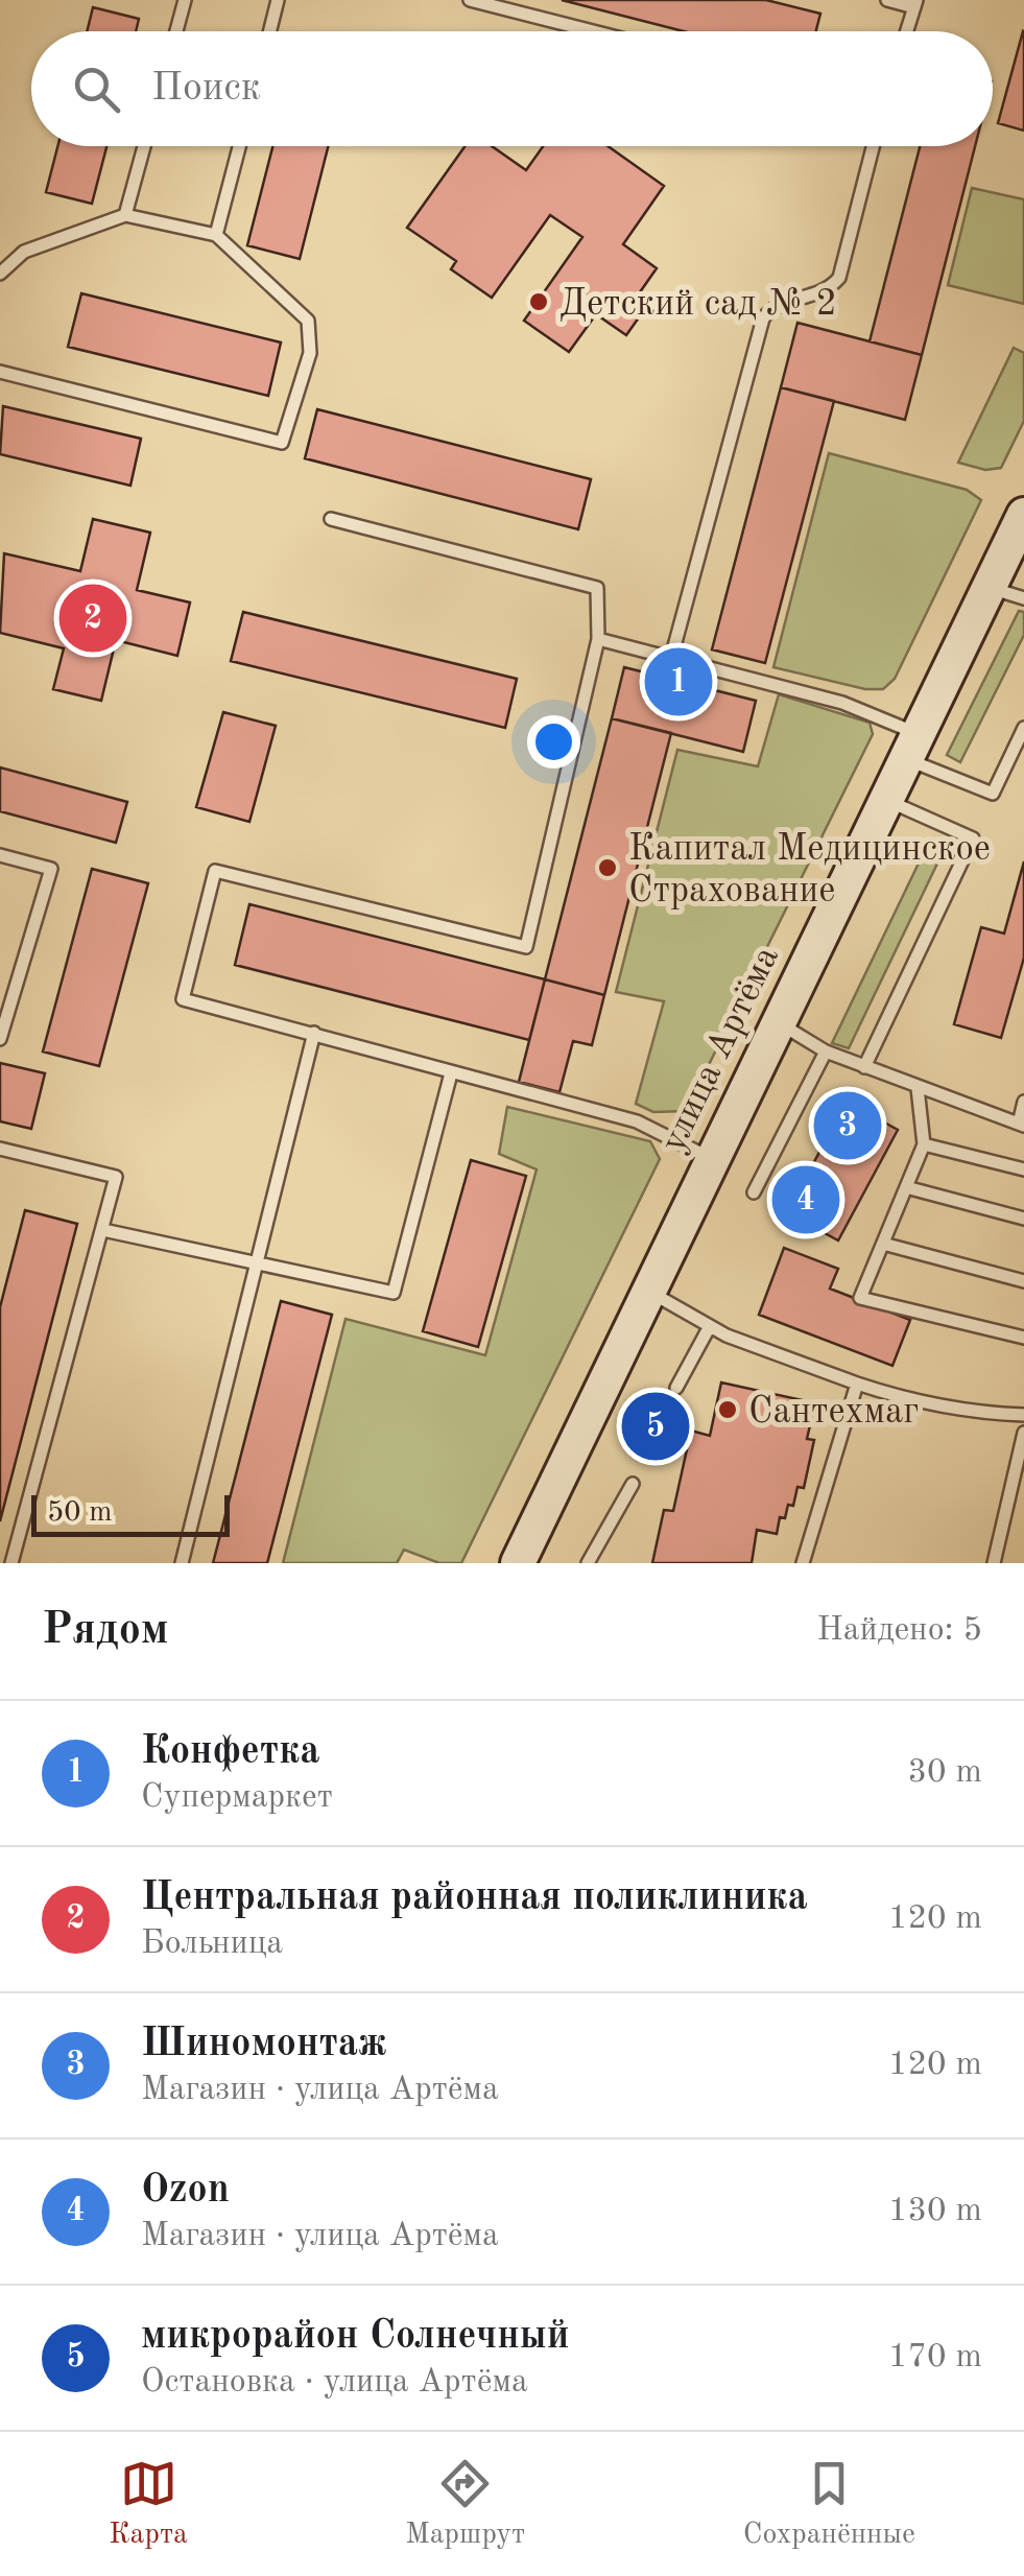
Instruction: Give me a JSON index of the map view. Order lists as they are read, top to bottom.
{
  "streets": {
    "main road": ["улица Артёма"]
  },
  "places": ["Детский сад № 2", "Капитал Медицинское Страхование", "Сантехмаг"],
  "scale_bar": "50 m",
  "page": {
    "search": "Поиск",
    "pins": [
      "2",
      "1",
      "3",
      "4",
      "5"
    ],
    "scale": "50 m",
    "heading": ["Рядом", "Найдено: 5"],
    "list": [
      {
        "mark": "1",
        "name": "Конфетка",
        "note": "Супермаркет",
        "value": "30 m"
      },
      {
        "mark": "2",
        "name": "Центральная районная поликлиника",
        "note": "Больница",
        "value": "120 m"
      },
      {
        "mark": "3",
        "name": "Шиномонтаж",
        "note": "Магазин · улица Артёма",
        "value": "120 m"
      },
      {
        "mark": "4",
        "name": "Ozon",
        "note": "Магазин · улица Артёма",
        "value": "130 m"
      },
      {
        "mark": "5",
        "name": "микрорайон Солнечный",
        "note": "Остановка · улица Артёма",
        "value": "170 m"
      }
    ],
    "nav": ["Карта", "Маршрут", "Сохранённые"]
  }
}
